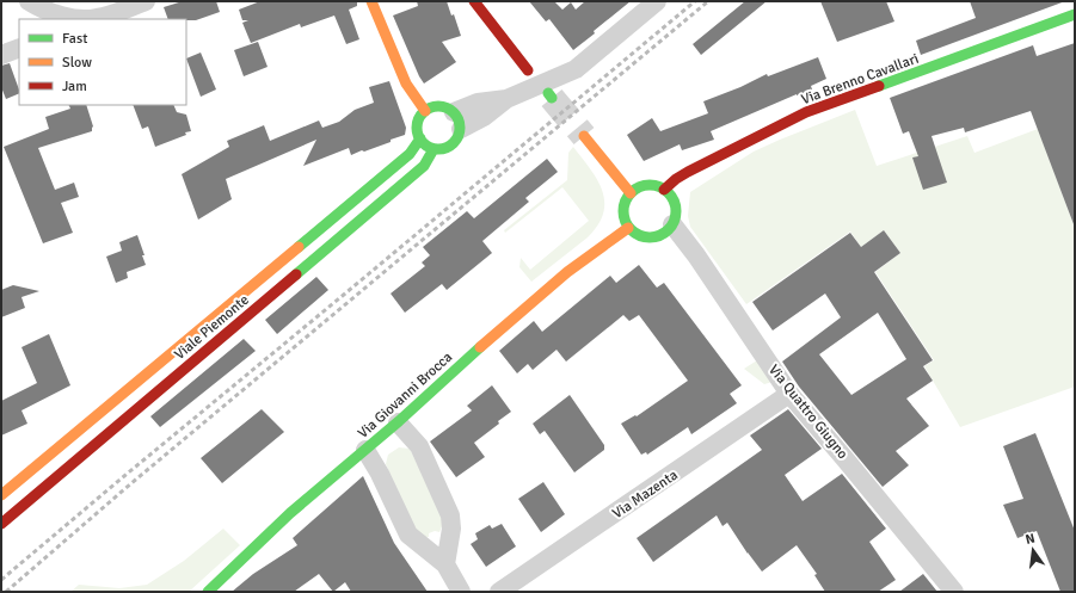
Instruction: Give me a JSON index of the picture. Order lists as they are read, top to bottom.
{
  "streets": {
    "street": [
      "Via Brenno Cavallari",
      "Viale Piemonte",
      "Via Giovanni Brocca",
      "Via Quattro Giugno",
      "Via Mazenta"
    ]
  },
  "crossings": [
    ["Via Brenno Cavallari", "Via Giovanni Brocca"],
    ["Via Brenno Cavallari", "Via Quattro Giugno"],
    ["Via Giovanni Brocca", "Via Quattro Giugno"],
    ["Via Quattro Giugno", "Via Mazenta"]
  ],
  "legend": ["Fast", "Slow", "Jam"],
  "north": "top"
}
